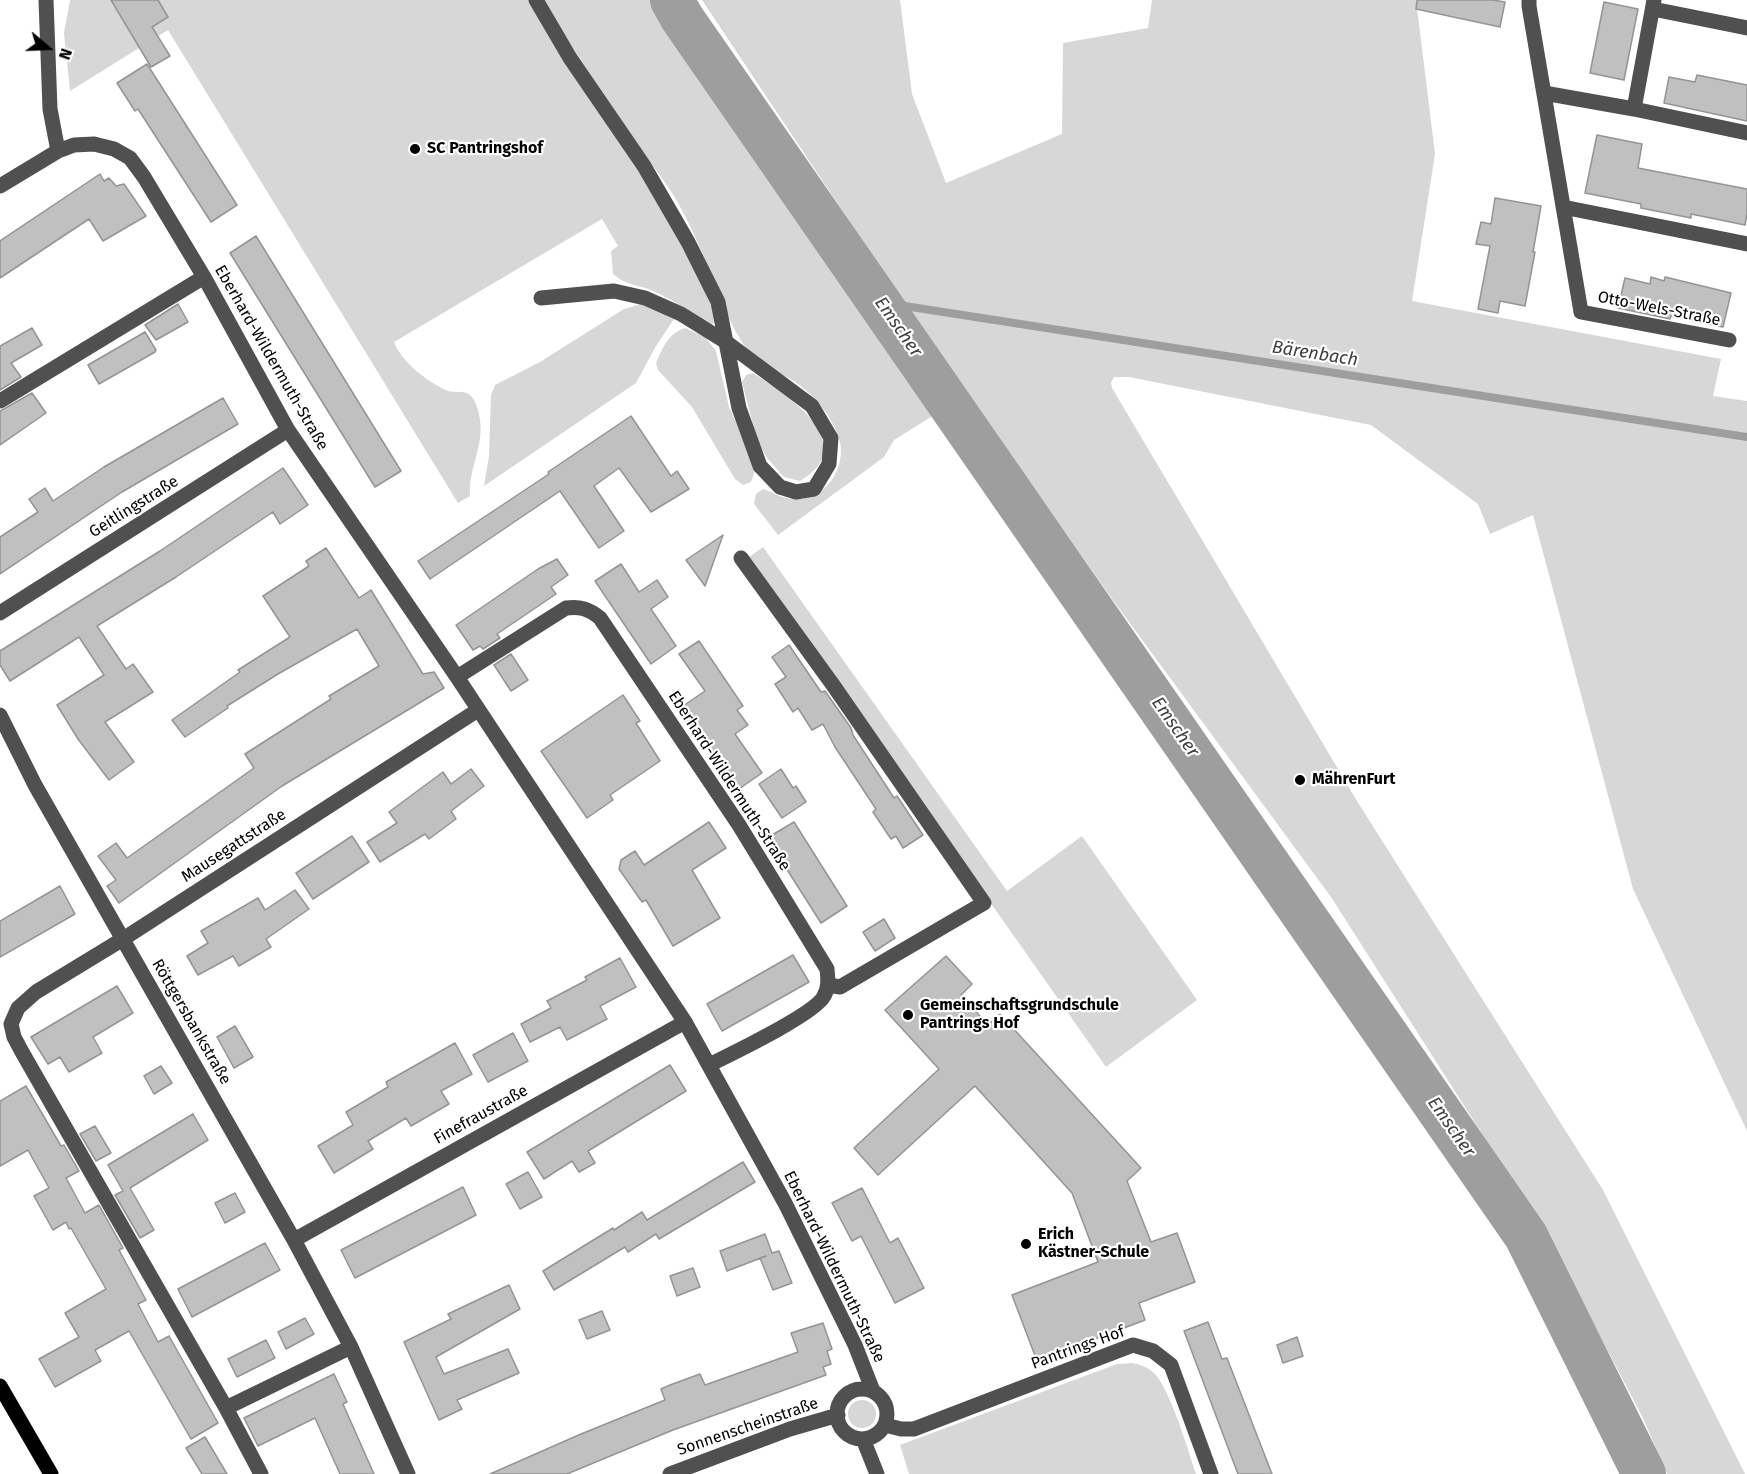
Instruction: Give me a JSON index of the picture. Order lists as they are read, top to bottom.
{
  "streets": {
    "street": [
      "Otto-Wels-Straße",
      "Eberhard-Wildermuth-Straße",
      "Geitlingstraße",
      "Mausegattstraße",
      "Röttgersbankstraße",
      "Finefraustraße",
      "Pantrings Hof",
      "Sonnenscheinstraße"
    ]
  },
  "crossings": [
    ["Eberhard-Wildermuth-Straße", "Geitlingstraße"],
    ["Eberhard-Wildermuth-Straße", "Mausegattstraße"],
    ["Eberhard-Wildermuth-Straße", "Finefraustraße"],
    ["Eberhard-Wildermuth-Straße", "Pantrings Hof"],
    ["Eberhard-Wildermuth-Straße", "Sonnenscheinstraße"],
    ["Mausegattstraße", "Röttgersbankstraße"],
    ["Röttgersbankstraße", "Finefraustraße"],
    ["Pantrings Hof", "Sonnenscheinstraße"]
  ],
  "water": ["Emscher", "Bärenbach"],
  "places": [
    "SC Pantringshof",
    "MährenFurt",
    "Gemeinschaftsgrundschule Pantrings Hof",
    "Erich Kästner-Schule"
  ],
  "north": "right"
}
